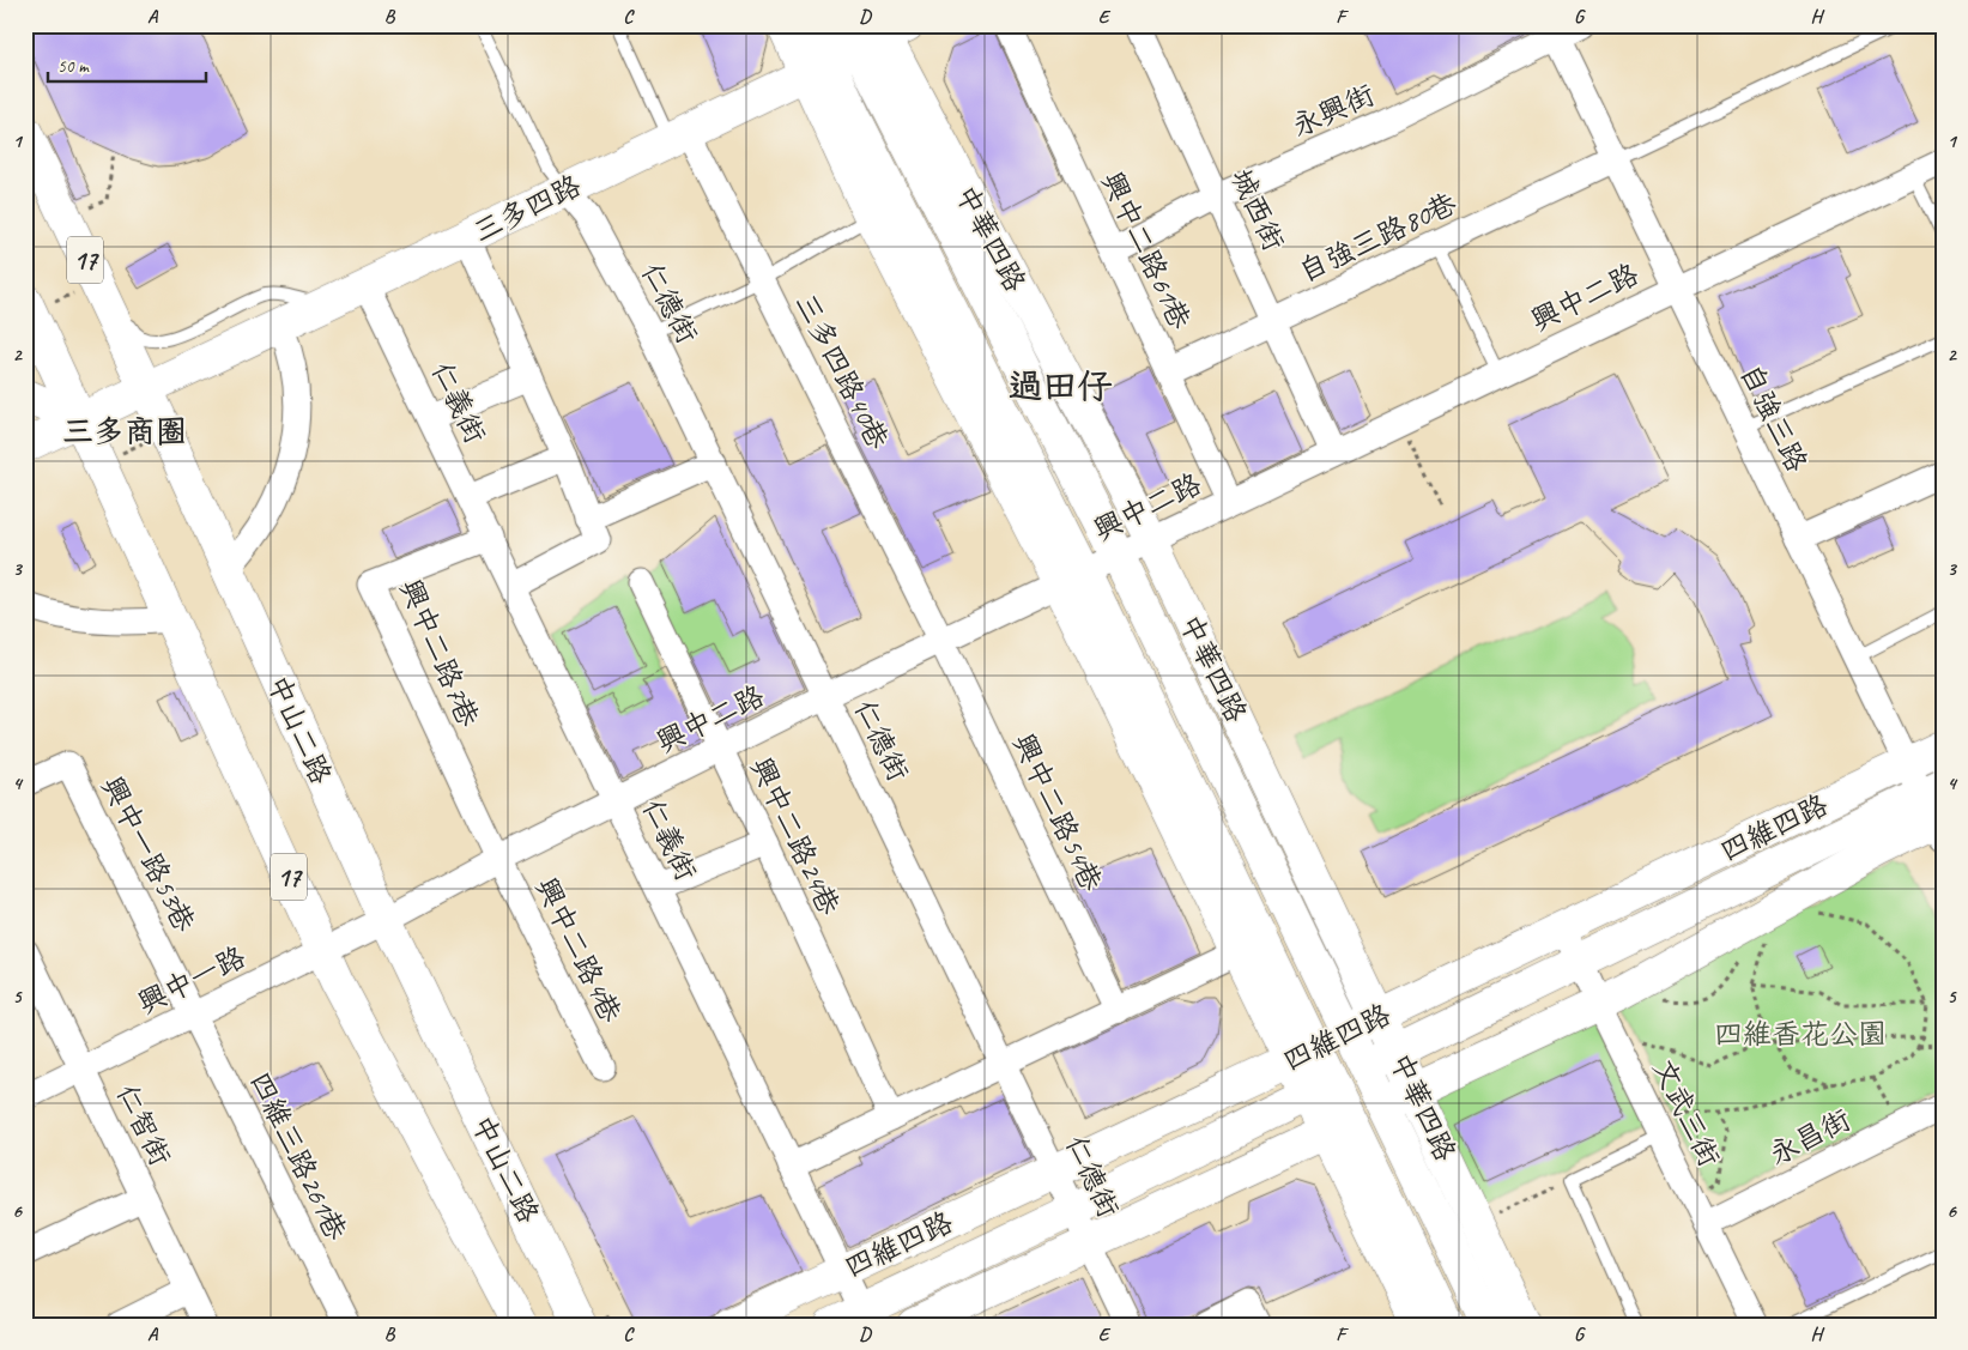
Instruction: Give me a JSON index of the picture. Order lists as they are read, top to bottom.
{
  "streets": {
    "main road": [
      "三多四路",
      "中華四路",
      "17",
      "中山二路",
      "四維四路"
    ],
    "street": [
      "永興街",
      "城西街",
      "自強三路80巷",
      "興中二路61巷",
      "興中二路",
      "仁德街",
      "三多四路40巷",
      "仁義街",
      "自強三路",
      "興中二路7巷",
      "興中二路54巷",
      "興中二路24巷",
      "興中一路53巷",
      "興中二路4巷",
      "興中一路",
      "文武三街",
      "仁智街",
      "永昌街",
      "四維三路261巷"
    ]
  },
  "crossings": [
    ["永興街", "城西街"],
    ["永興街", "興中二路61巷"],
    ["永興街", "自強三路"],
    ["三多四路", "中華四路"],
    ["三多四路", "仁德街"],
    ["三多四路", "三多四路40巷"],
    ["三多四路", "仁義街"],
    ["三多四路", "中山二路"],
    ["城西街", "自強三路80巷"],
    ["城西街", "興中二路"],
    ["自強三路80巷", "興中二路61巷"],
    ["自強三路80巷", "自強三路"],
    ["中華四路", "興中二路"],
    ["中華四路", "四維四路"],
    ["興中二路61巷", "興中二路"],
    ["興中二路", "仁德街"],
    ["興中二路", "三多四路40巷"],
    ["興中二路", "仁義街"],
    ["興中二路", "自強三路"],
    ["興中二路", "興中二路7巷"],
    ["興中二路", "中山二路"],
    ["興中二路", "興中二路54巷"],
    ["興中二路", "興中二路24巷"],
    ["興中二路", "興中二路4巷"],
    ["興中二路", "興中一路"],
    ["仁德街", "四維四路"],
    ["三多四路40巷", "興中二路54巷"],
    ["仁義街", "興中二路7巷"],
    ["仁義街", "四維四路"],
    ["自強三路", "四維四路"],
    ["興中二路7巷", "興中二路4巷"],
    ["中山二路", "興中一路"],
    ["四維四路", "文武三街"],
    ["興中一路53巷", "興中一路"],
    ["興中一路53巷", "四維三路261巷"],
    ["興中一路", "仁智街"],
    ["興中一路", "四維三路261巷"],
    ["文武三街", "永昌街"]
  ],
  "districts": ["過田仔", "三多商圈"],
  "parks": ["四維香花公園"],
  "scale_bar": "50 m",
  "grid": {
    "columns": [
      "A",
      "B",
      "C",
      "D",
      "E",
      "F",
      "G",
      "H"
    ],
    "rows": [
      "1",
      "2",
      "3",
      "4",
      "5",
      "6"
    ]
  }
}
